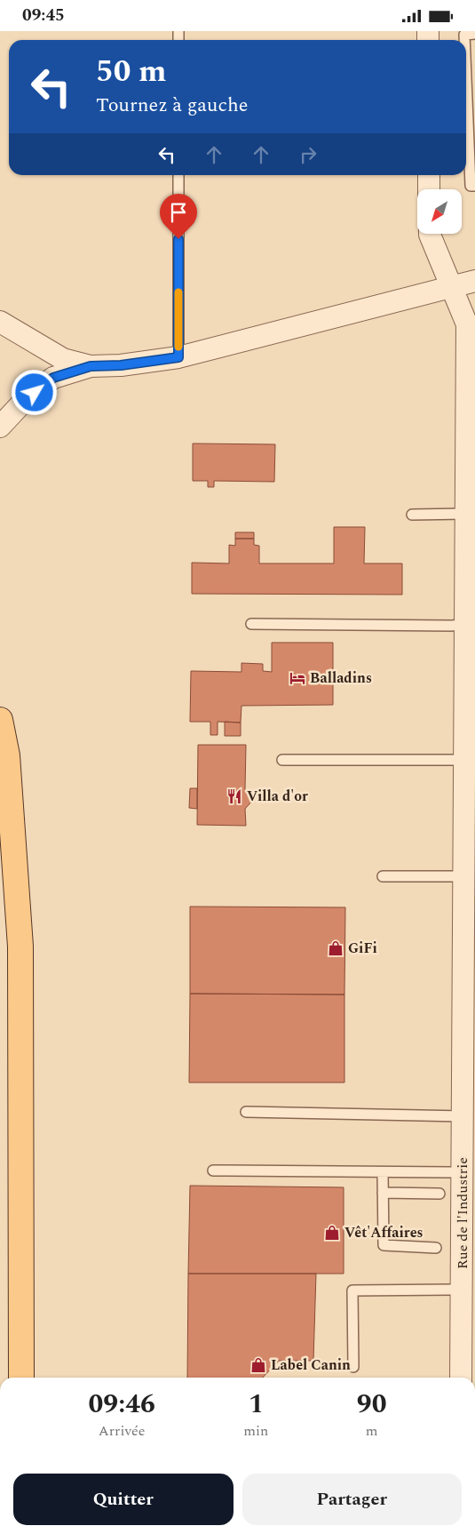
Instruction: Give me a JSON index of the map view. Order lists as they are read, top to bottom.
{
  "streets": {
    "street": ["Rue de l'Industrie"]
  },
  "places": {
    "hotel": ["Balladins"],
    "restaurant": ["Villa d'or"],
    "shop": ["GiFi", "Vêt'Affaires", "Label Canin"]
  },
  "north": "bottom left",
  "page": {
    "status": "09:45",
    "turn": ["50 m", "Tournez à gauche"],
    "eta": [
      "09:46",
      "Arrivée",
      "1",
      "min",
      "90",
      "m"
    ],
    "buttons": ["Quitter", "Partager"]
  }
}
